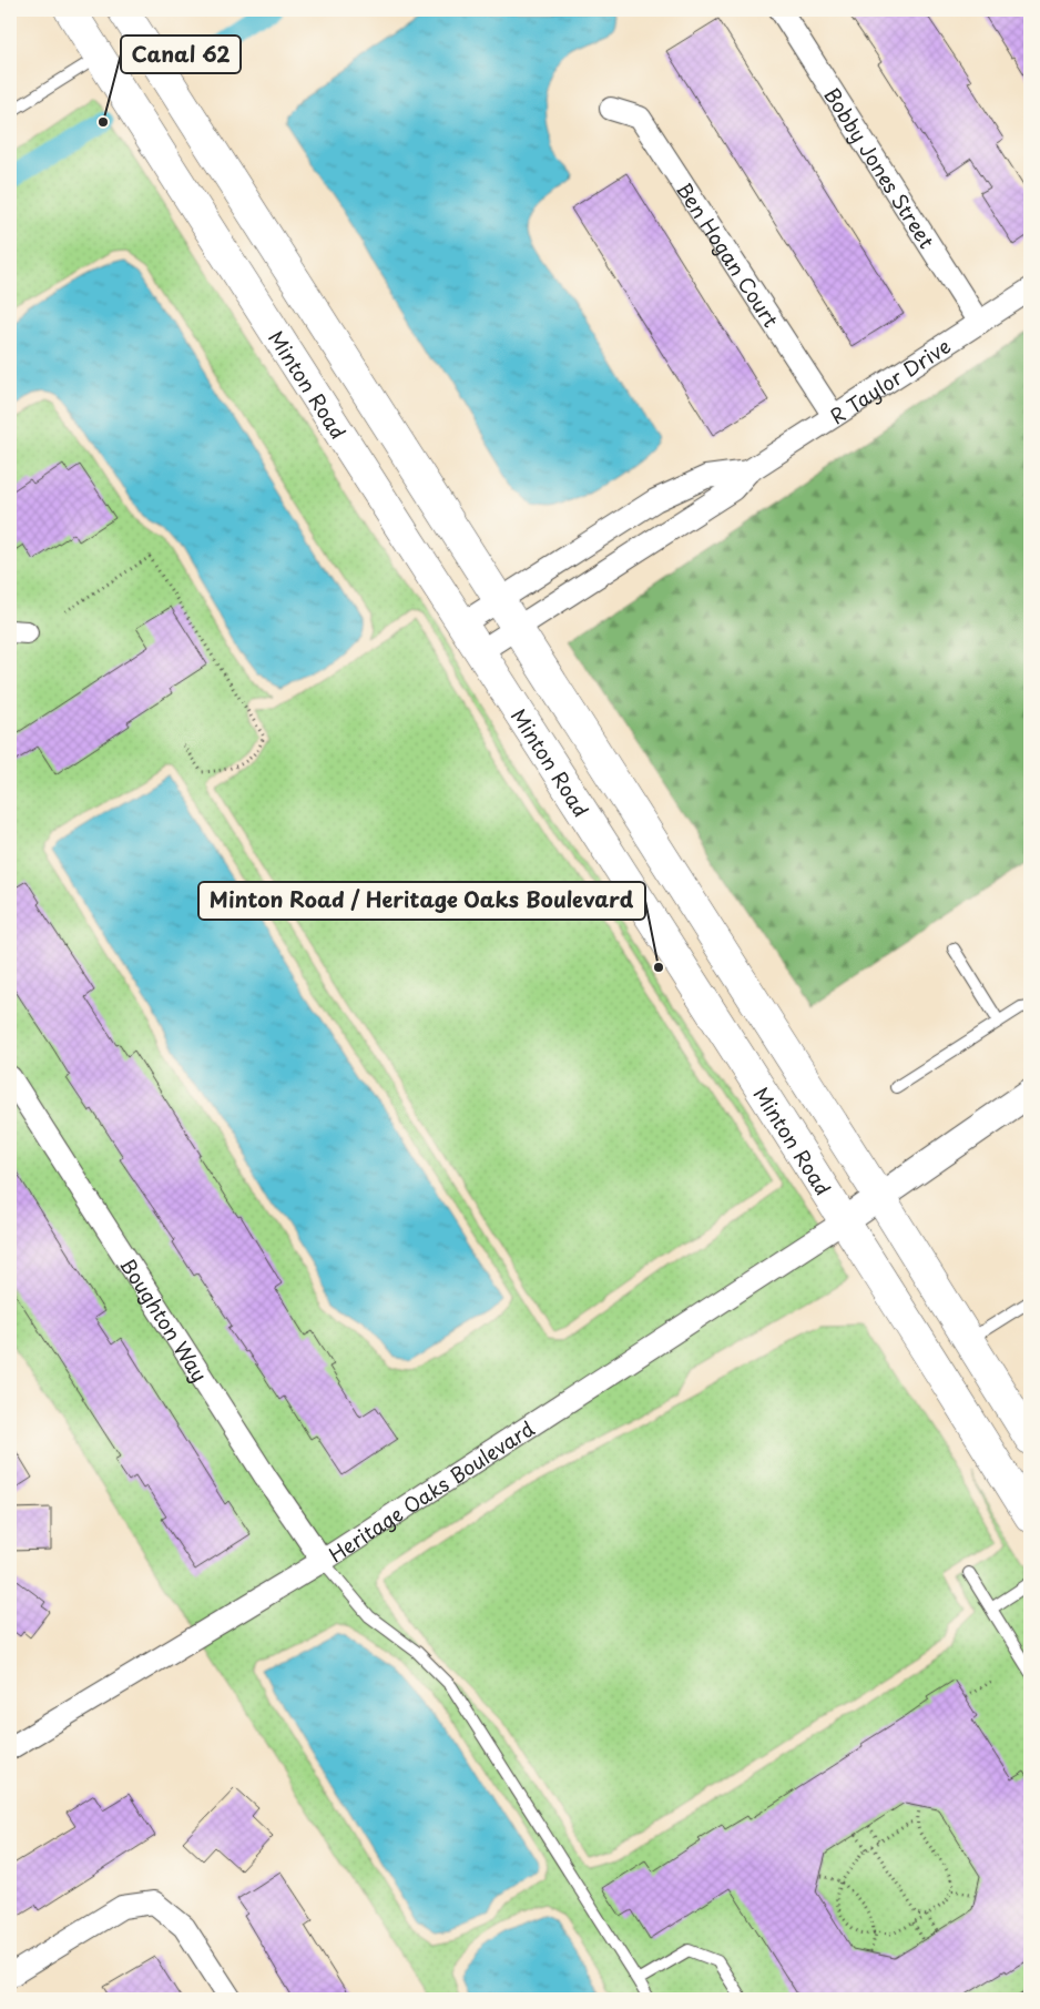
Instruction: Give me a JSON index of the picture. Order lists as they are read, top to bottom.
{
  "streets": {
    "main road": ["Minton Road"],
    "street": [
      "Bobby Jones Street",
      "Ben Hogan Court",
      "R Taylor Drive",
      "Boughton Way",
      "Heritage Oaks Boulevard"
    ]
  },
  "crossings": [
    ["Bobby Jones Street", "R Taylor Drive"],
    ["Ben Hogan Court", "R Taylor Drive"],
    ["R Taylor Drive", "Minton Road"],
    ["Minton Road", "Heritage Oaks Boulevard"],
    ["Boughton Way", "Heritage Oaks Boulevard"]
  ],
  "places": ["Canal 62", "Minton Road / Heritage Oaks Boulevard"]
}
